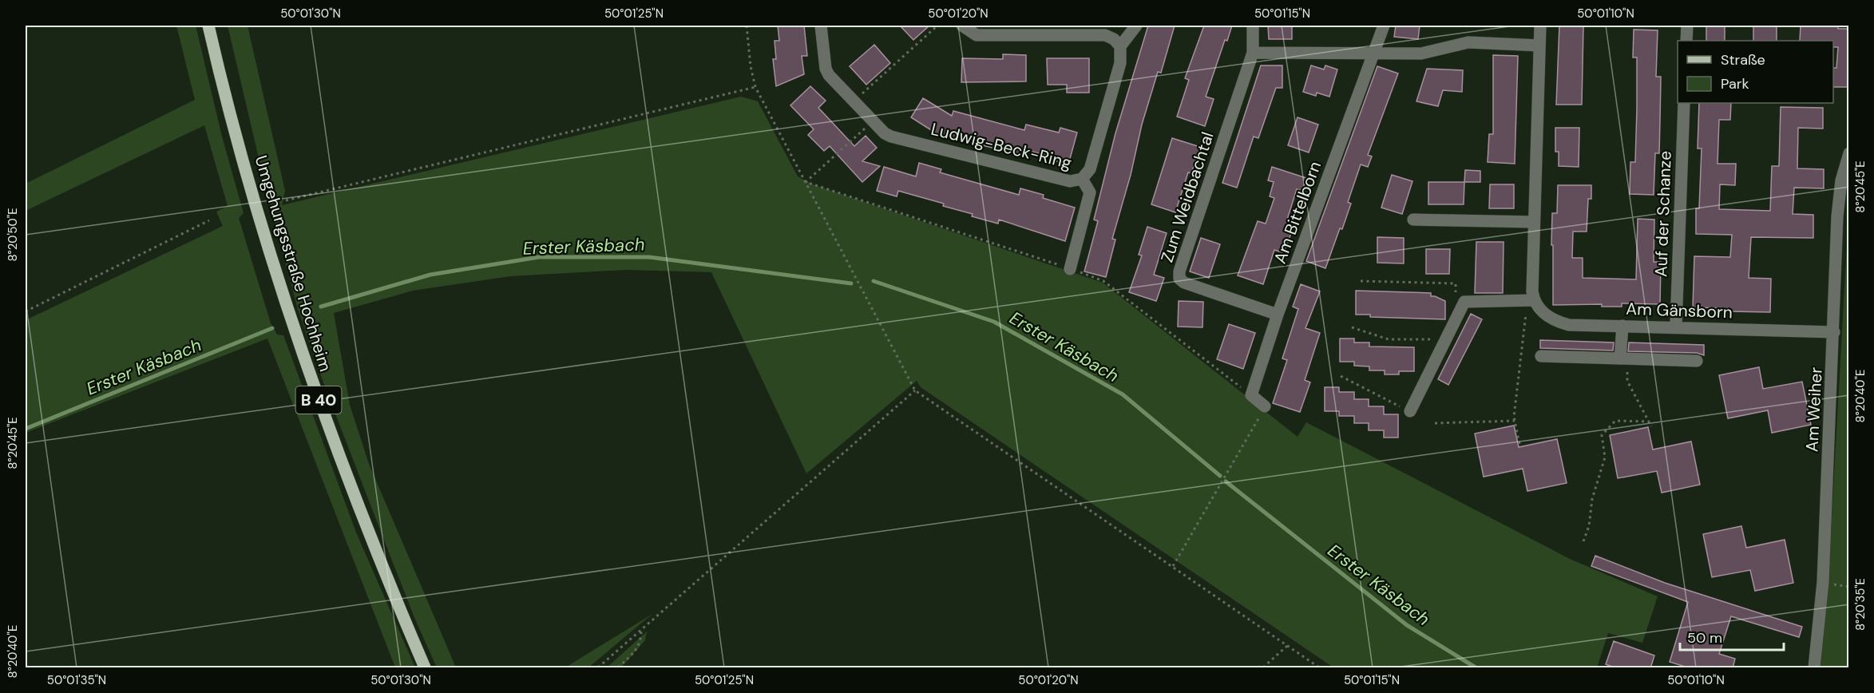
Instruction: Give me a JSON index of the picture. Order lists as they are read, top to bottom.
{
  "streets": {
    "main road": ["Umgehungsstraße Hochheim", "B 40"],
    "street": [
      "Ludwig-Beck-Ring",
      "Zum Weidbachtal",
      "Am Bittelborn",
      "Auf der Schanze",
      "Am Gänsborn",
      "Am Weiher"
    ]
  },
  "crossings": [
    ["Zum Weidbachtal", "Am Bittelborn"],
    ["Auf der Schanze", "Am Gänsborn"],
    ["Am Gänsborn", "Am Weiher"]
  ],
  "water": ["Erster Käsbach"],
  "legend": ["Straße", "Park"],
  "scale_bar": "50 m",
  "coordinates": [
    "50°01'30\"N",
    "50°01'25\"N",
    "50°01'20\"N",
    "50°01'15\"N",
    "50°01'10\"N",
    "8°20'45\"E",
    "8°20'50\"E",
    "8°20'40\"E",
    "8°20'35\"E",
    "50°01'35\"N"
  ]
}
